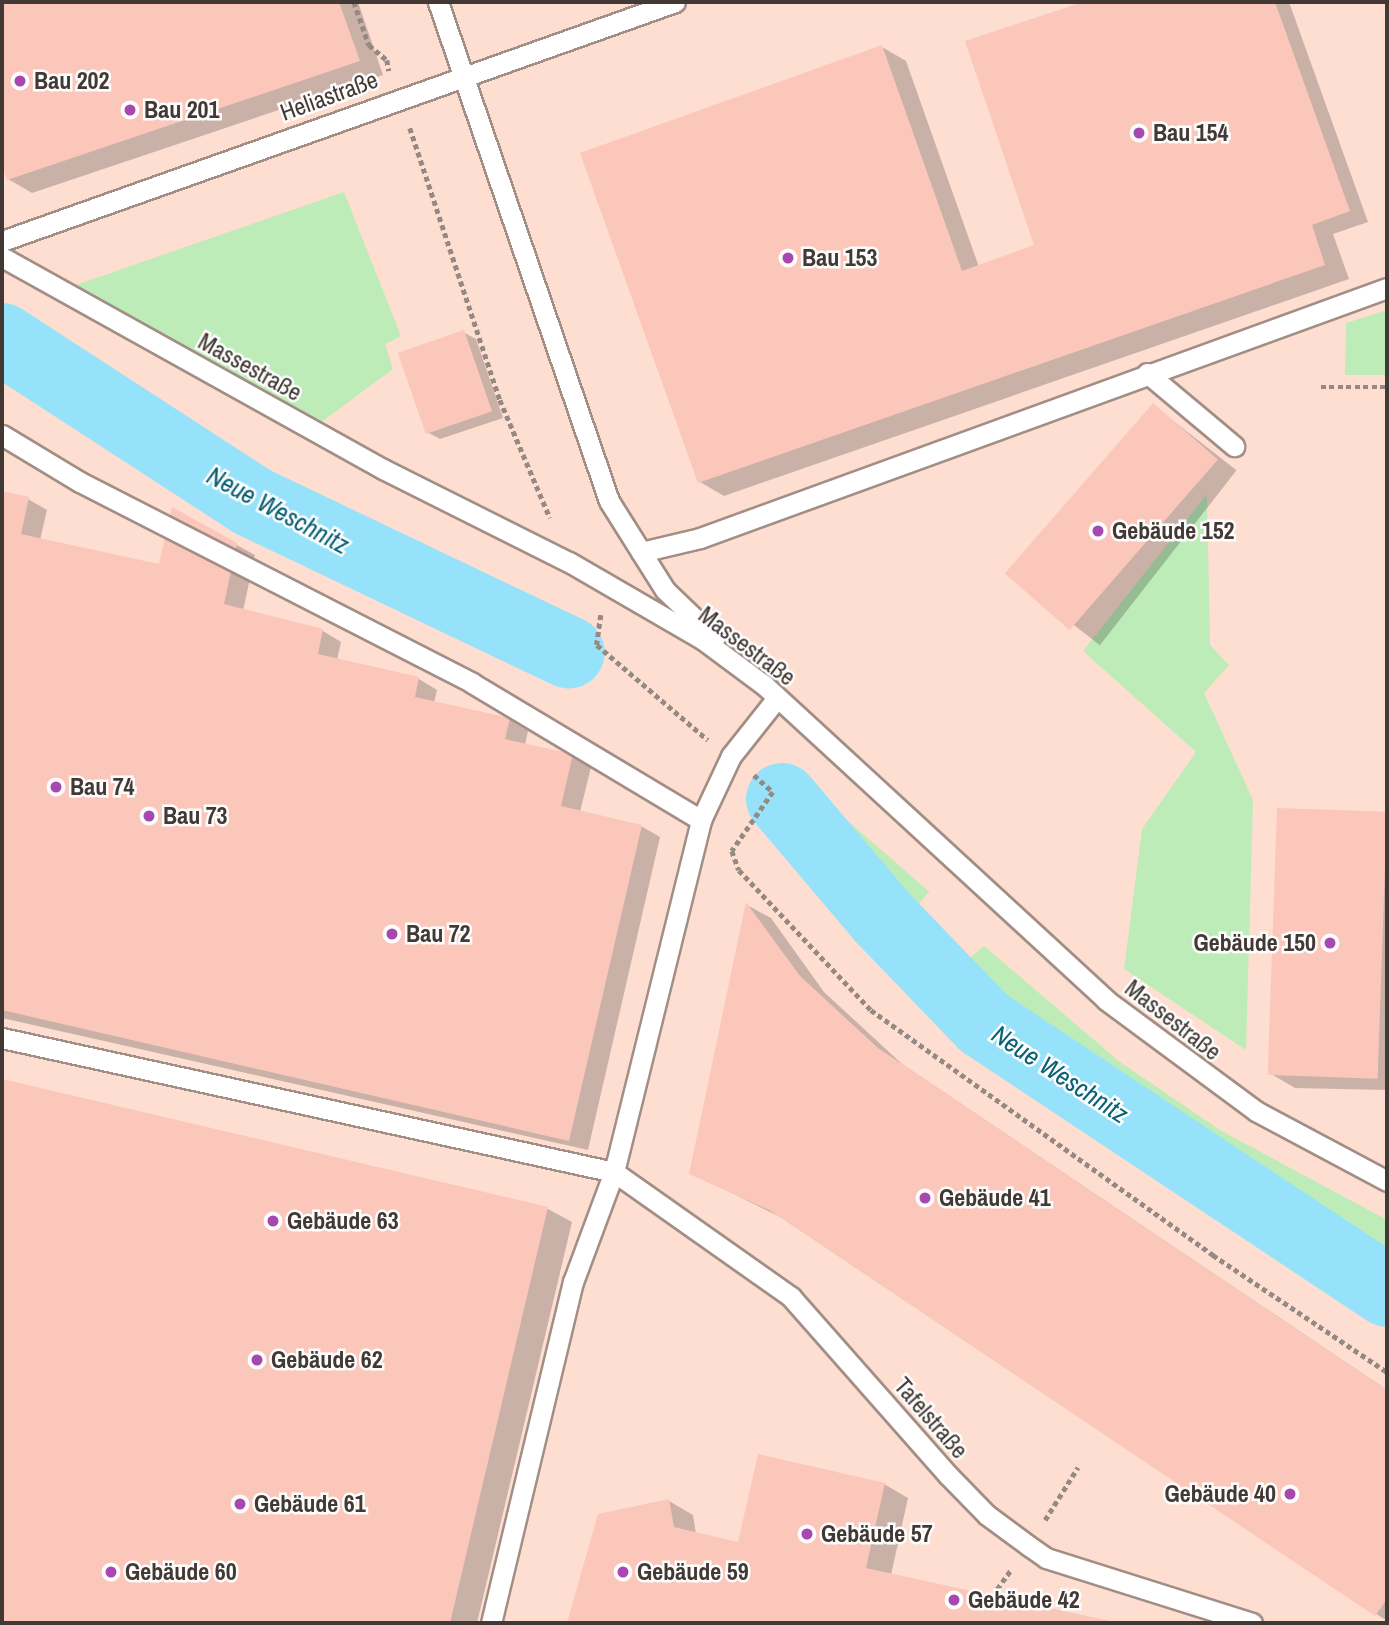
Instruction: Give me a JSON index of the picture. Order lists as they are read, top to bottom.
{
  "streets": {
    "lane": ["Heliastraße", "Massestraße", "Tafelstraße"]
  },
  "water": ["Neue Weschnitz"],
  "places": [
    "Bau 202",
    "Bau 201",
    "Bau 154",
    "Bau 153",
    "Gebäude 152",
    "Bau 74",
    "Bau 73",
    "Bau 72",
    "Gebäude 150",
    "Gebäude 41",
    "Gebäude 63",
    "Gebäude 62",
    "Gebäude 40",
    "Gebäude 61",
    "Gebäude 57",
    "Gebäude 60",
    "Gebäude 59",
    "Gebäude 42"
  ]
}
